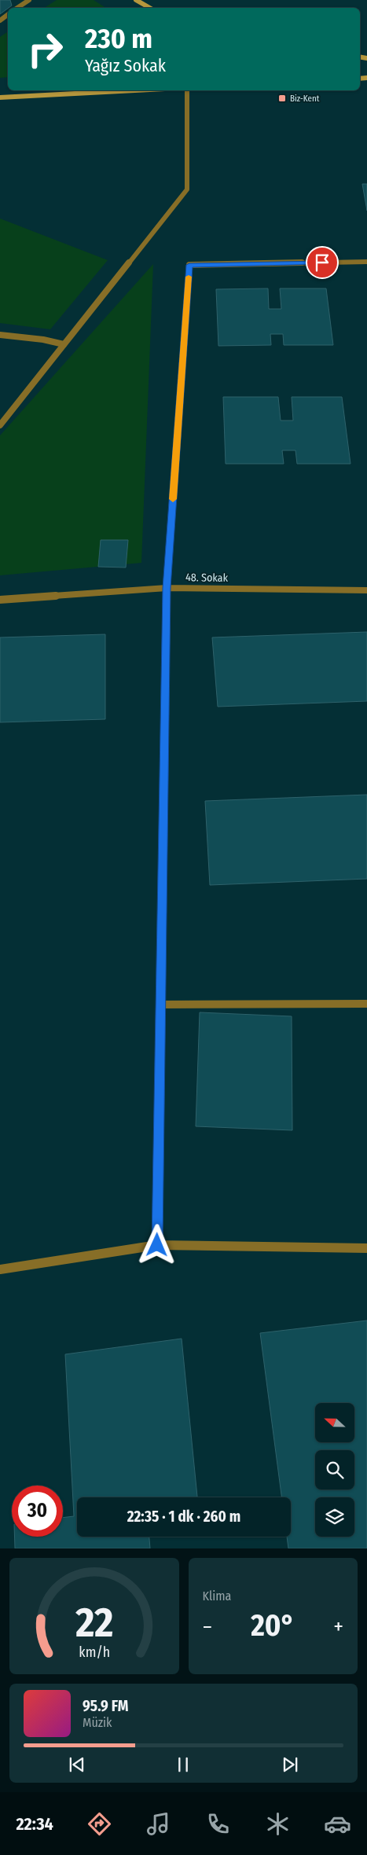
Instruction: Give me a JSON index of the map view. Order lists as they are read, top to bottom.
{
  "streets": {
    "street": ["48. Sokak"]
  },
  "places": {
    "transit": ["Biz-Kent"]
  },
  "north": "left",
  "page": {
    "turn": ["230 m", "Yağız Sokak"],
    "limit": "30",
    "trip": "22:35 · 1 dk · 260 m",
    "tile": "Klima",
    "heat": ["−", "20°", "+"],
    "song": ["95.9 FM", "Müzik"],
    "tabs": "22:34",
    "gauge": ["22", "km/h"]
  }
}
